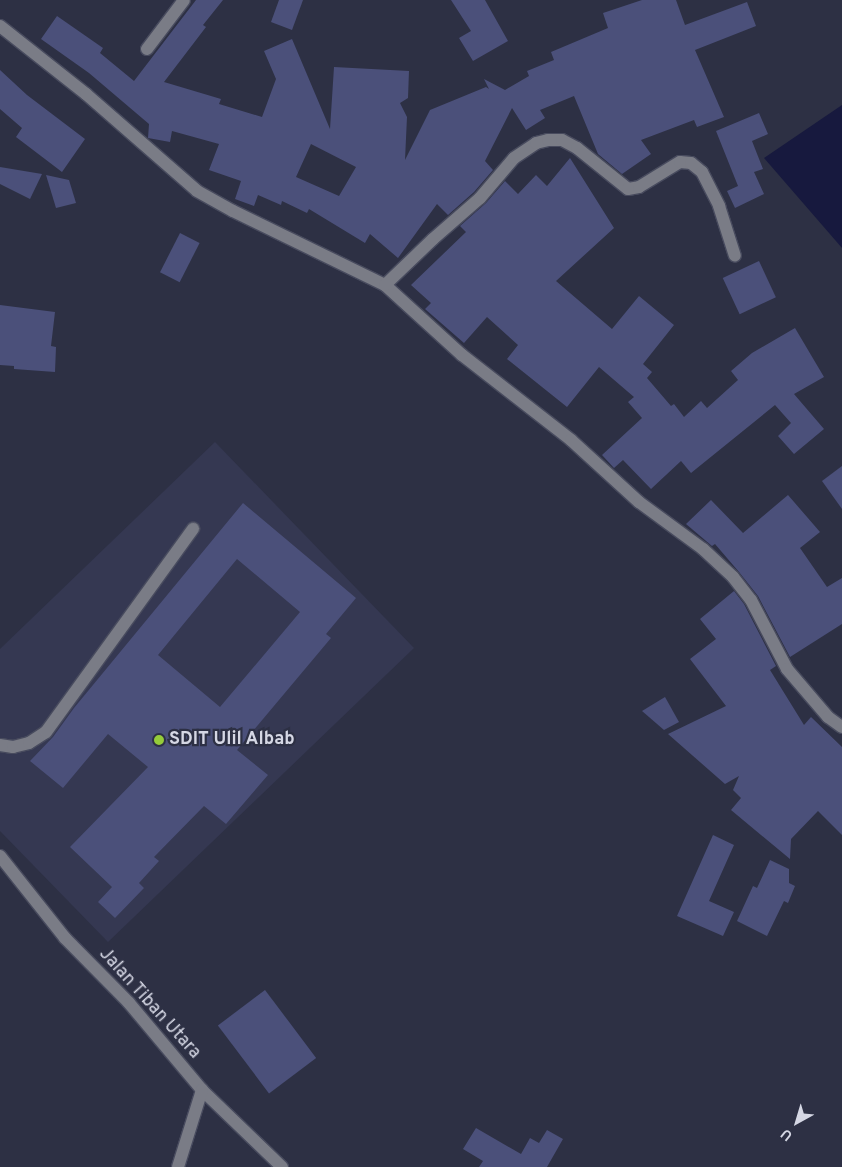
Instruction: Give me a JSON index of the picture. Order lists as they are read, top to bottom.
{
  "streets": {
    "street": ["Jalan Tiban Utara"]
  },
  "places": ["SDIT Ulil Albab"],
  "north": "bottom left"
}
